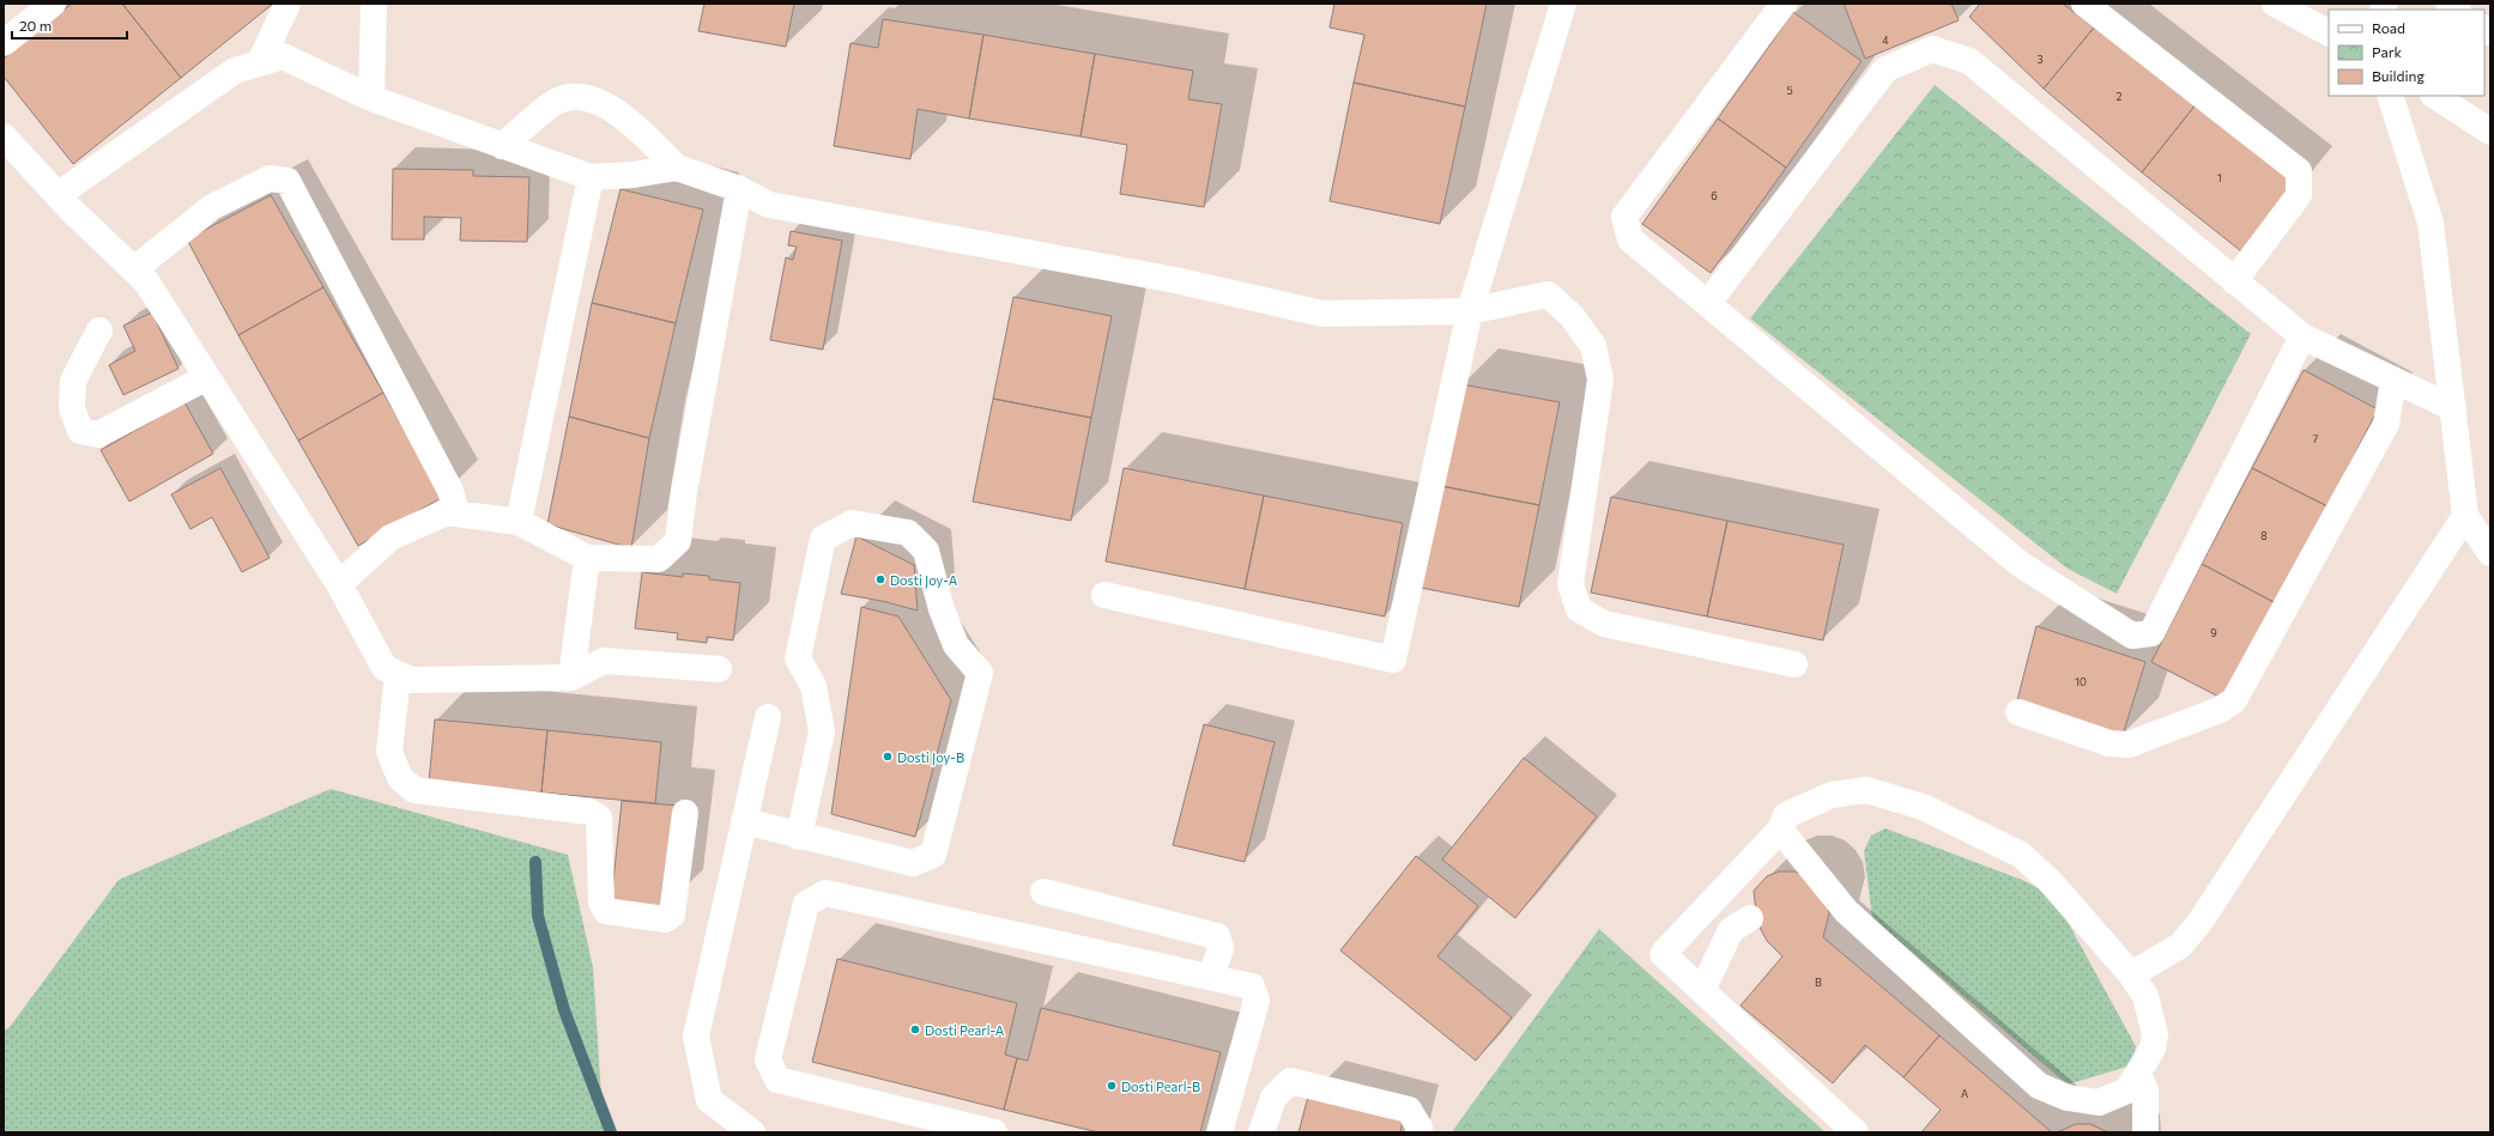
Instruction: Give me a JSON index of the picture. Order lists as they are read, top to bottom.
{
  "places": [
    "Dosti Joy-A",
    "Dosti Joy-B",
    "Dosti Pearl-A",
    "Dosti Pearl-B"
  ],
  "house_numbers": [
    "4",
    "3",
    "5",
    "2",
    "1",
    "6",
    "7",
    "8",
    "9",
    "10",
    "B",
    "A"
  ],
  "legend": ["Road", "Park", "Building"],
  "scale_bar": "20 m"
}
